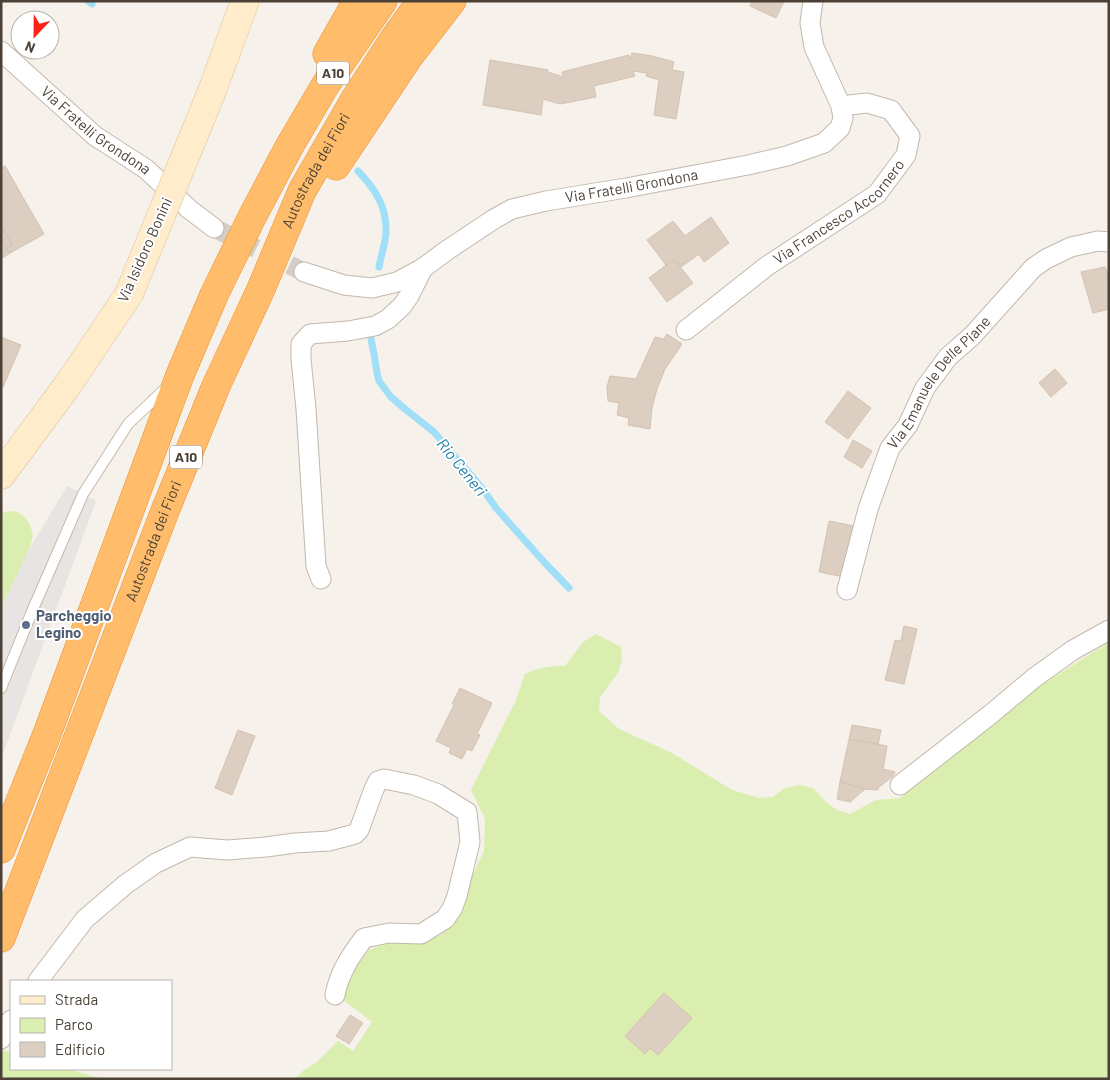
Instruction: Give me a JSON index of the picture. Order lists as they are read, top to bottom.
{
  "streets": {
    "highway": ["A10", "Autostrada dei Fiori"],
    "street": [
      "Via Fratelli Grondona",
      "Via Francesco Accornero",
      "Via Isidoro Bonini",
      "Via Emanuele Delle Piane"
    ]
  },
  "crossings": [
    ["A10", "Autostrada dei Fiori"],
    ["Via Fratelli Grondona", "Via Francesco Accornero"]
  ],
  "water": ["Rio Ceneri"],
  "places": ["Parcheggio Legino"],
  "legend": ["Strada", "Parco", "Edificio"],
  "north": "bottom"
}
